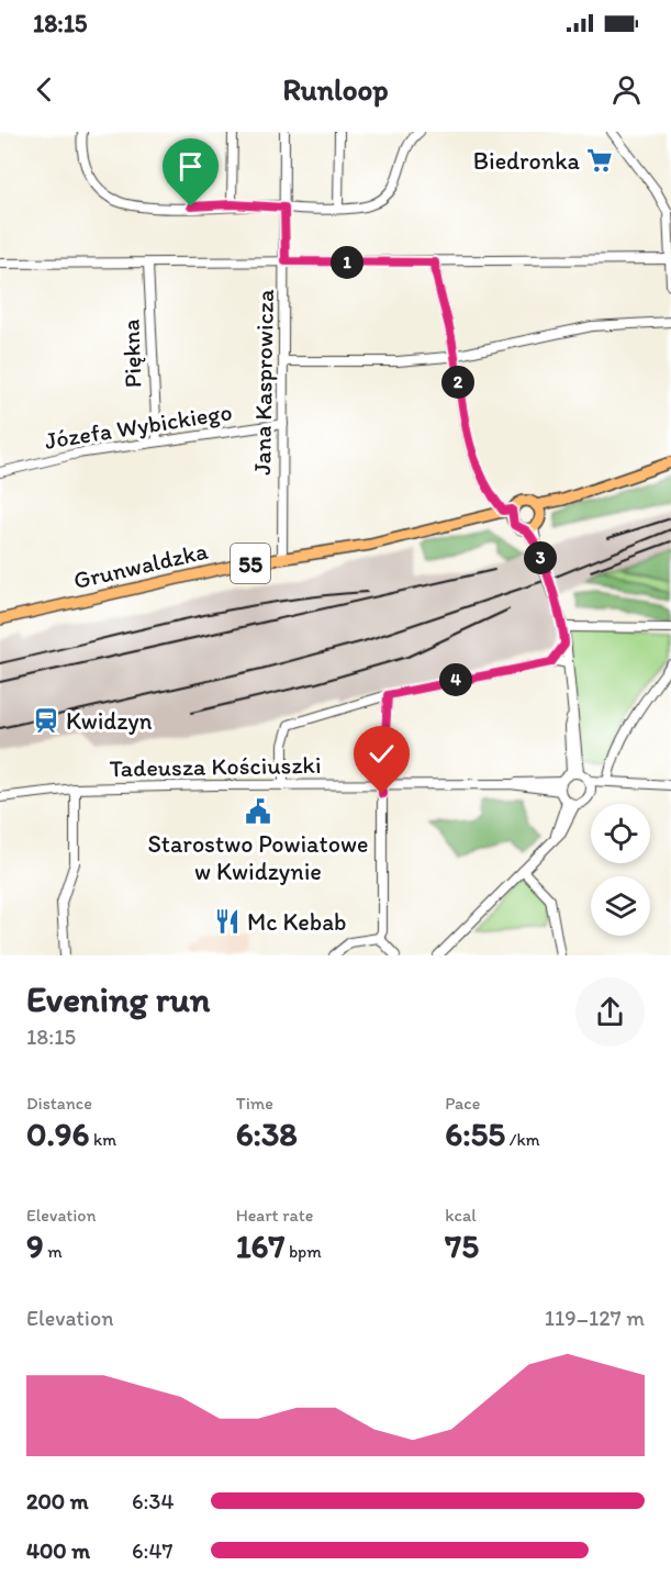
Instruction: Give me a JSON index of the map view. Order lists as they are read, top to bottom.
{
  "streets": {
    "main road": ["55", "Grunwaldzka"],
    "street": [
      "Piękna",
      "Jana Kasprowicza",
      "Józefa Wybickiego",
      "Tadeusza Kościuszki"
    ]
  },
  "crossings": [
    ["Piękna", "Józefa Wybickiego"],
    ["Jana Kasprowicza", "Józefa Wybickiego"],
    ["Jana Kasprowicza", "Grunwaldzka"],
    ["55", "Grunwaldzka"]
  ],
  "places": {
    "supermarket": ["Biedronka"],
    "station": ["Kwidzyn"],
    "public building": ["Starostwo Powiatowe w Kwidzynie"],
    "restaurant": ["Mc Kebab"]
  },
  "page": {
    "status": "18:15",
    "header": "Runloop",
    "pins": [
      "1",
      "2",
      "3",
      "4"
    ],
    "heading": ["Evening run", "18:15"],
    "stats": [
      ["Distance", "0.96 km"],
      ["Time", "6:38"],
      ["Pace", "6:55 /km"],
      ["Elevation", "9 m"],
      ["Heart rate", "167 bpm"],
      ["kcal", "75"]
    ],
    "chart": ["Elevation", "119–127 m"],
    "list": [
      {
        "name": "200 m",
        "note": "6:34"
      },
      {
        "name": "400 m",
        "note": "6:47"
      }
    ]
  }
}
